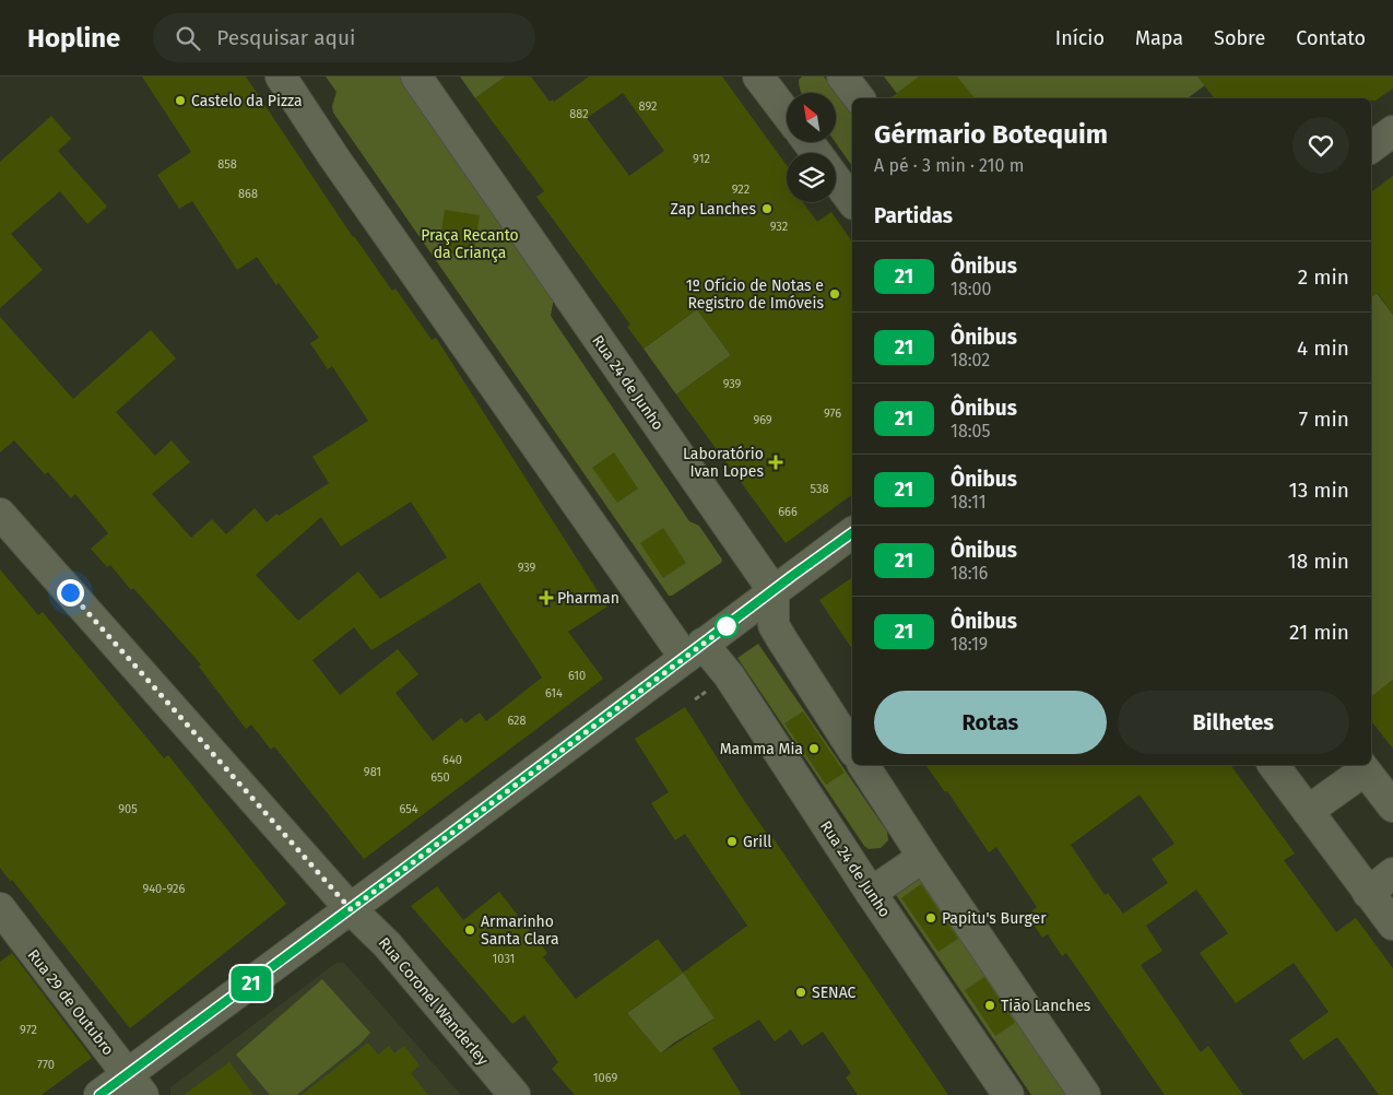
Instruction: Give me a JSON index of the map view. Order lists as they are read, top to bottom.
{
  "streets": {
    "street": ["Rua 24 de Junho", "Rua Coronel Wanderley", "Rua 29 de Outubro"]
  },
  "parks": ["Praça Recanto da Criança"],
  "places": {
    "other": [
      "Castelo da Pizza",
      "Zap Lanches",
      "1º Ofício de Notas e Registro de Imóveis",
      "Mamma Mia",
      "Grill",
      "Papitu's Burger",
      "Armarinho Santa Clara",
      "SENAC",
      "Tião Lanches"
    ],
    "health": ["Laboratório Ivan Lopes", "Pharman"]
  },
  "lines": ["bus line 21"],
  "house_numbers": [
    "892",
    "882",
    "912",
    "858",
    "922",
    "868",
    "932",
    "939",
    "976",
    "969",
    "538",
    "666",
    "939",
    "610",
    "614",
    "628",
    "640",
    "981",
    "650",
    "905",
    "654",
    "940-926",
    "1031",
    "972",
    "770",
    "1069"
  ],
  "north": "top left",
  "page": {
    "header": "Hopline",
    "search": "Pesquisar aqui",
    "nav": [
      "Início",
      "Mapa",
      "Sobre",
      "Contato"
    ],
    "on_map": "21",
    "heading": [
      ["Gérmario Botequim", "A pé · 3 min · 210 m"],
      "Partidas"
    ],
    "list": [
      {
        "mark": "21",
        "name": "Ônibus",
        "note": "18:00",
        "value": "2 min"
      },
      {
        "mark": "21",
        "name": "Ônibus",
        "note": "18:02",
        "value": "4 min"
      },
      {
        "mark": "21",
        "name": "Ônibus",
        "note": "18:05",
        "value": "7 min"
      },
      {
        "mark": "21",
        "name": "Ônibus",
        "note": "18:11",
        "value": "13 min"
      },
      {
        "mark": "21",
        "name": "Ônibus",
        "note": "18:16",
        "value": "18 min"
      },
      {
        "mark": "21",
        "name": "Ônibus",
        "note": "18:19",
        "value": "21 min"
      }
    ],
    "buttons": ["Rotas", "Bilhetes"]
  }
}
